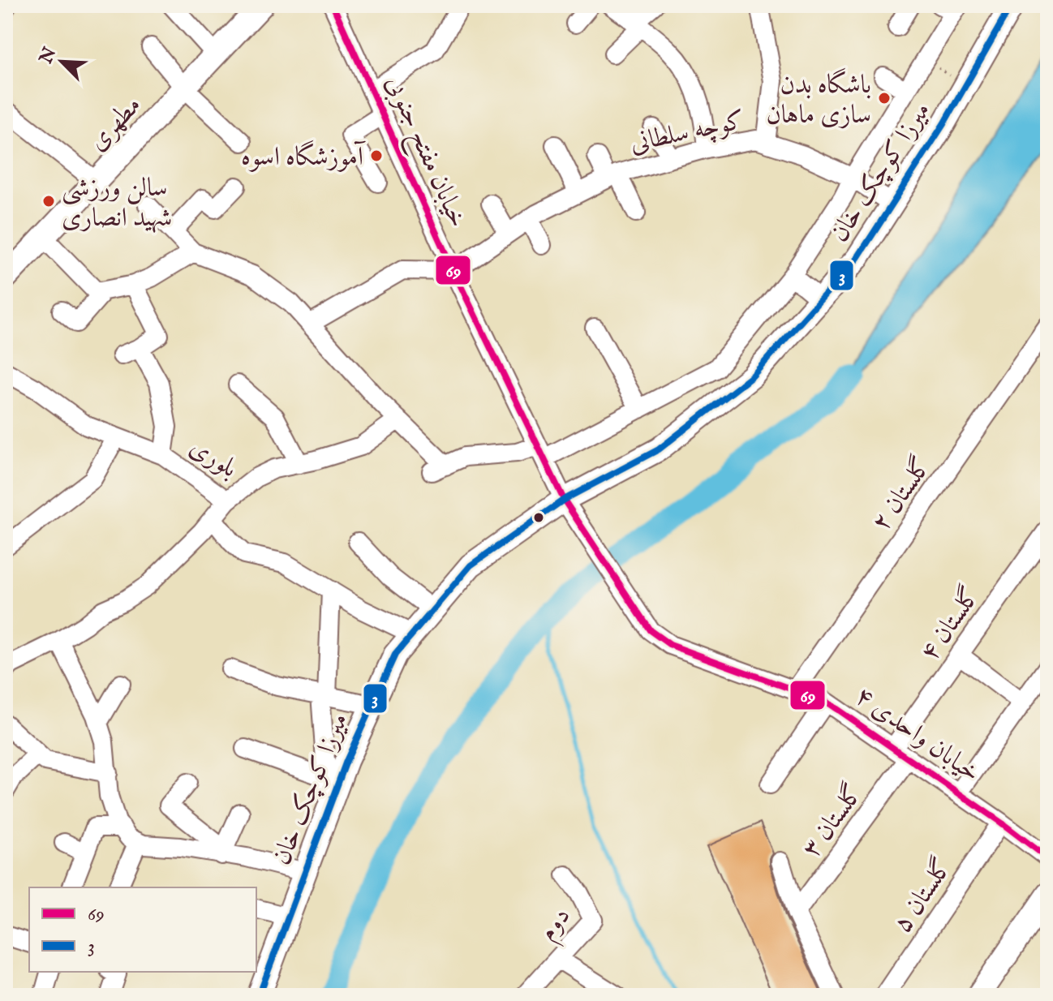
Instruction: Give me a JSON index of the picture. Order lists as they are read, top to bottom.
{
  "streets": {
    "main road": ["مطهری", "میرزا کوچک خان"],
    "street": [
      "کوچه سلطانی",
      "خیابان مفتح جنوبی",
      "بلوری",
      "گلستان ۲",
      "گلستان ۴",
      "خیابان واحدی ۴",
      "گلستان ۳",
      "گلستان ۵",
      "دوم"
    ]
  },
  "crossings": [
    ["کوچه سلطانی", "خیابان مفتح جنوبی"],
    ["کوچه سلطانی", "میرزا کوچک خان"],
    ["خیابان مفتح جنوبی", "میرزا کوچک خان"],
    ["خیابان مفتح جنوبی", "خیابان واحدی ۴"],
    ["گلستان ۲", "خیابان واحدی ۴"],
    ["گلستان ۴", "خیابان واحدی ۴"],
    ["خیابان واحدی ۴", "گلستان ۳"],
    ["خیابان واحدی ۴", "گلستان ۵"]
  ],
  "places": ["باشگاه بدن سازی ماهان", "آموزشگاه اسوه", "سالن ورزشی شهید انصاری"],
  "lines": ["transit line 69", "transit line 3"],
  "legend": ["69", "3"],
  "north": "top left"
}
